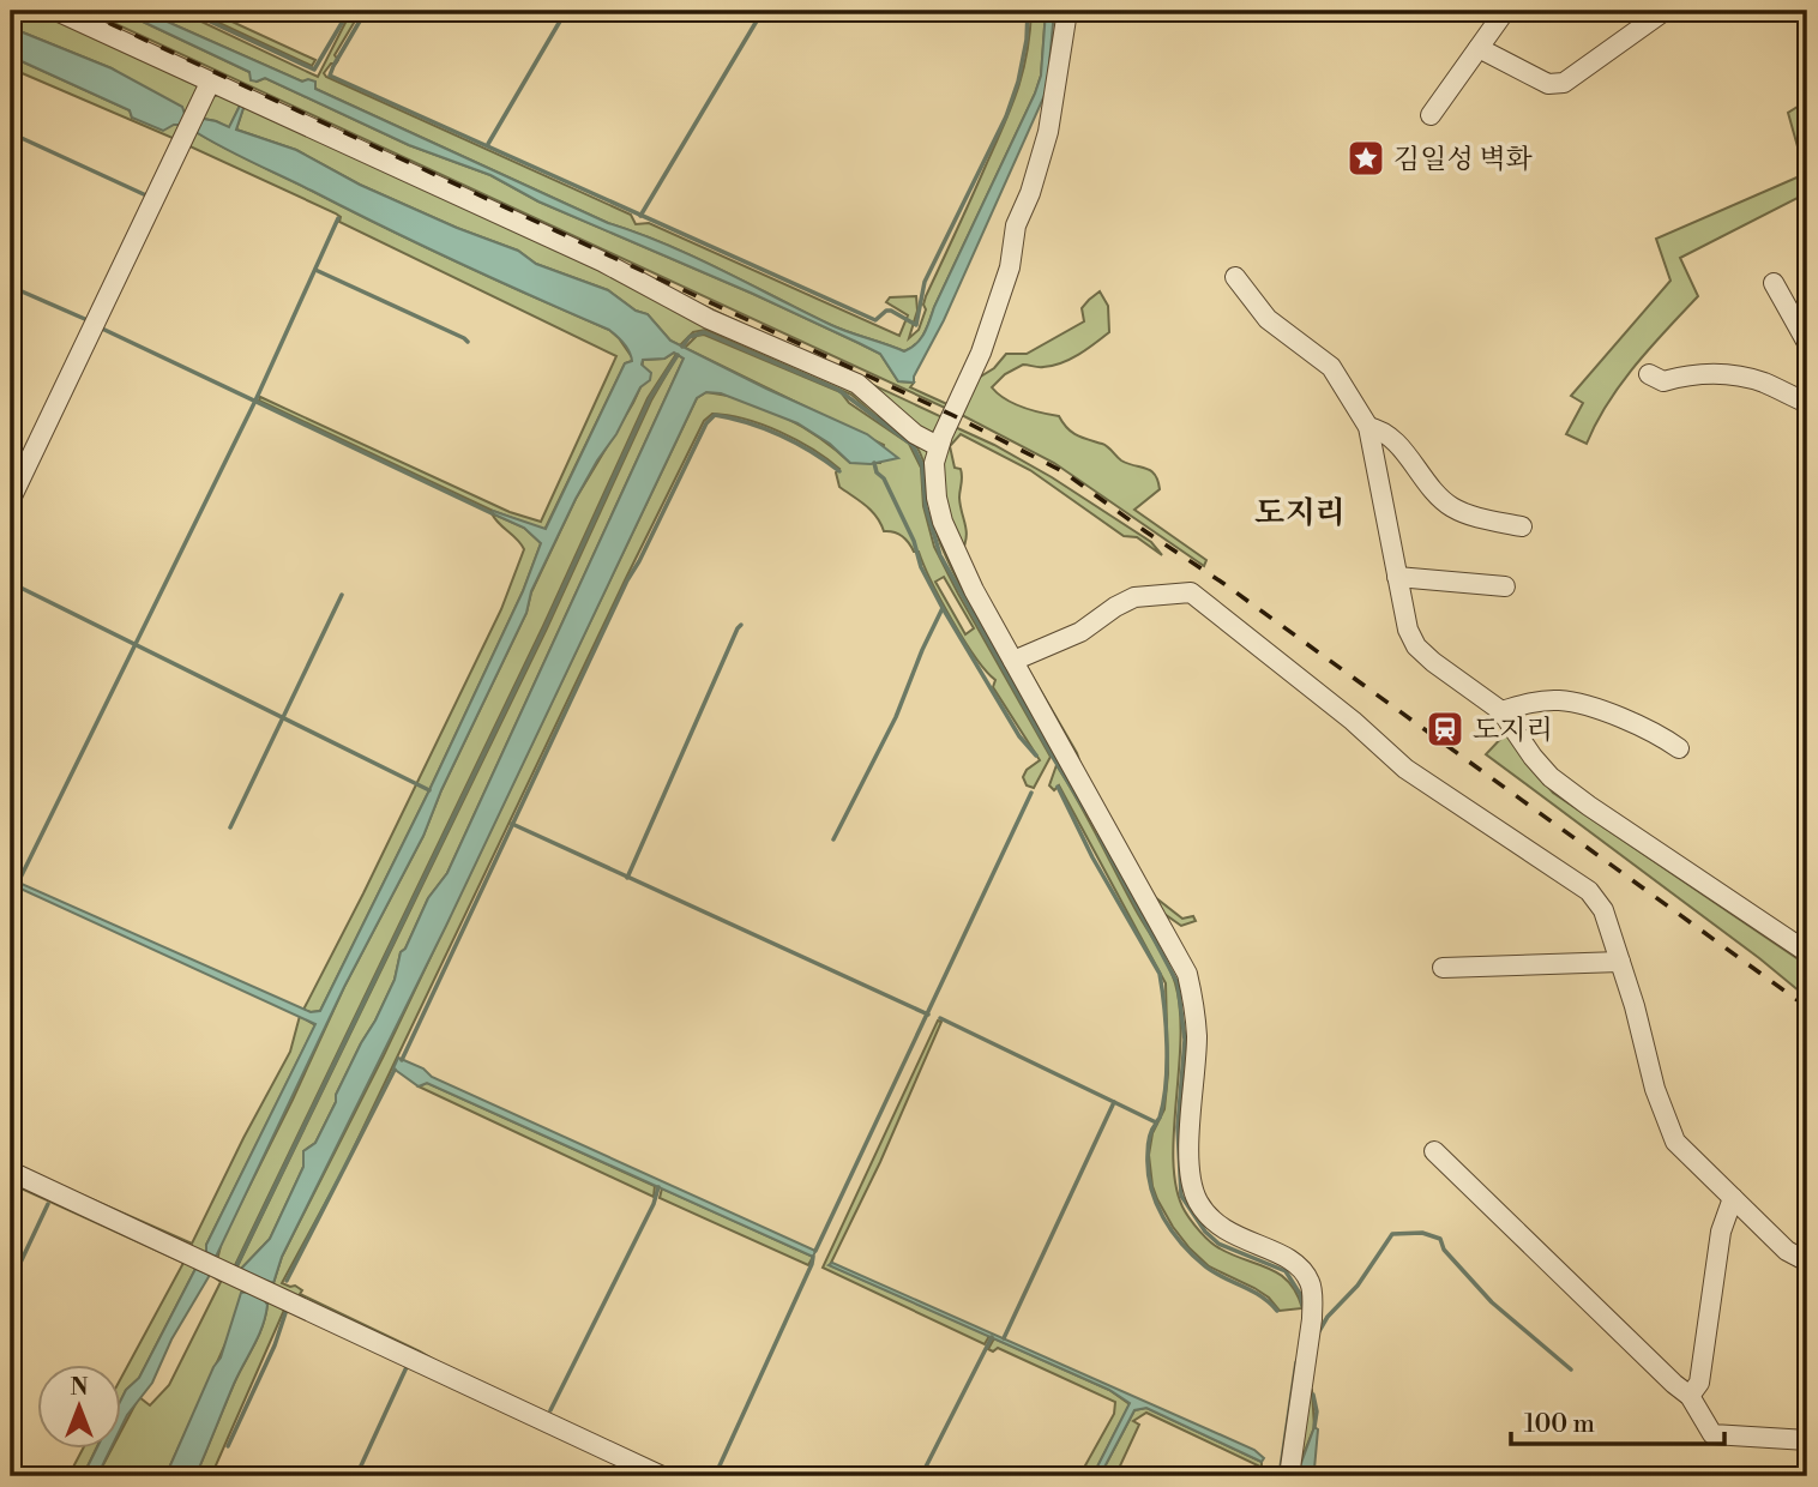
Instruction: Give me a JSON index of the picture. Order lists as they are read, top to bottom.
{
  "districts": ["도지리"],
  "places": {
    "place": ["김일성 벽화"],
    "station": ["도지리"]
  },
  "scale_bar": "100 m",
  "north": "top"
}
